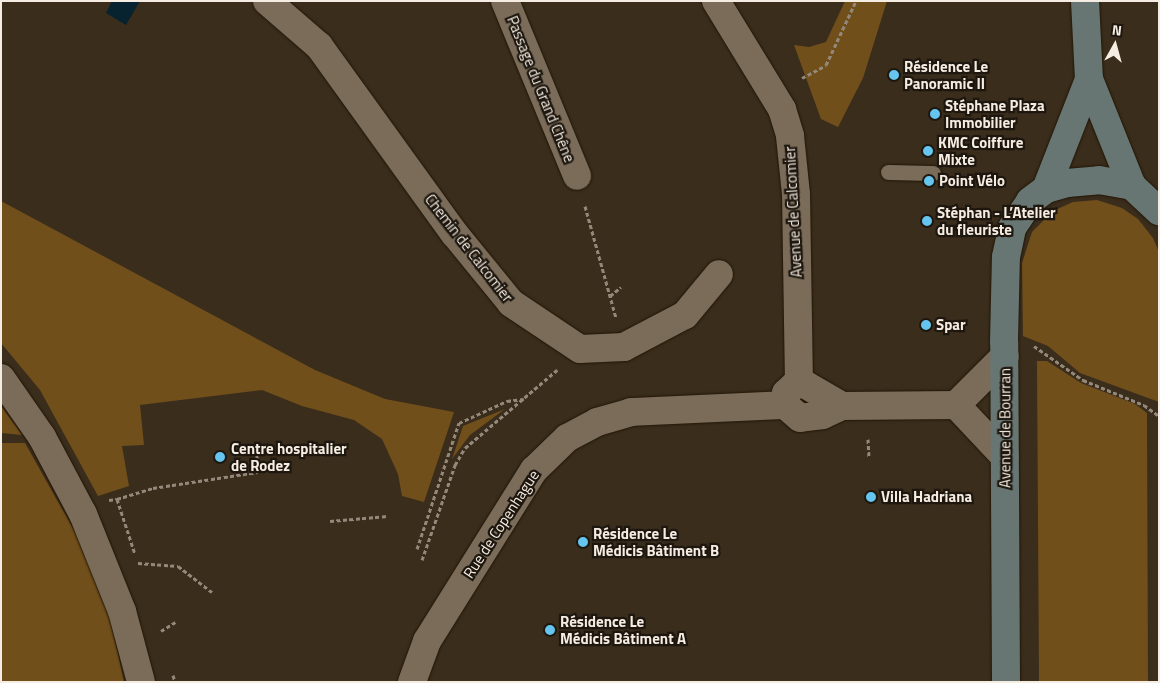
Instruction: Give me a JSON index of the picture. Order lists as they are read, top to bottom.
{
  "streets": {
    "main road": ["Avenue de Bourran"],
    "street": [
      "Passage du Grand Chêne",
      "Avenue de Calcomier",
      "Chemin de Calcomier",
      "Rue de Copenhague"
    ]
  },
  "places": [
    "Résidence Le Panoramic II",
    "Stéphane Plaza Immobilier",
    "KMC Coiffure Mixte",
    "Point Vélo",
    "Stéphan - L’Atelier du fleuriste",
    "Spar",
    "Centre hospitalier de Rodez",
    "Villa Hadriana",
    "Résidence Le Médicis Bâtiment B",
    "Résidence Le Médicis Bâtiment A"
  ],
  "north": "top"
}
